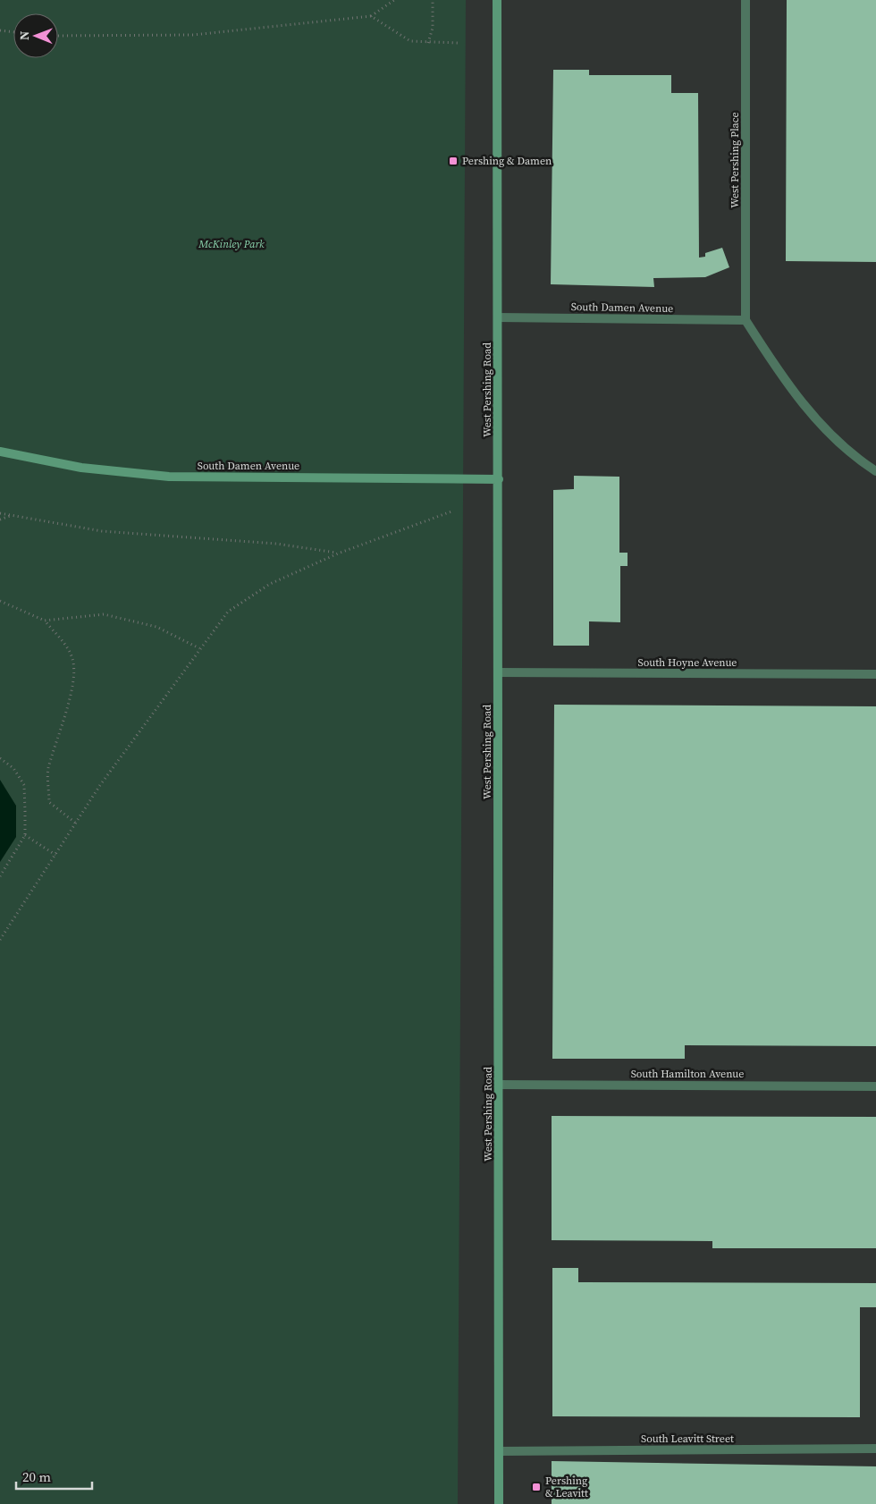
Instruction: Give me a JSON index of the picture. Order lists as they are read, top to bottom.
{
  "streets": {
    "main road": ["South Damen Avenue", "West Pershing Road"],
    "street": [
      "West Pershing Place",
      "South Hoyne Avenue",
      "South Hamilton Avenue",
      "South Leavitt Street"
    ]
  },
  "crossings": [
    ["West Pershing Place", "South Damen Avenue"],
    ["South Damen Avenue", "West Pershing Road"],
    ["West Pershing Road", "South Hoyne Avenue"],
    ["West Pershing Road", "South Hamilton Avenue"],
    ["West Pershing Road", "South Leavitt Street"]
  ],
  "parks": ["McKinley Park"],
  "places": {
    "transit": ["Pershing & Damen", "Pershing & Leavitt"]
  },
  "scale_bar": "20 m",
  "north": "left"
}
